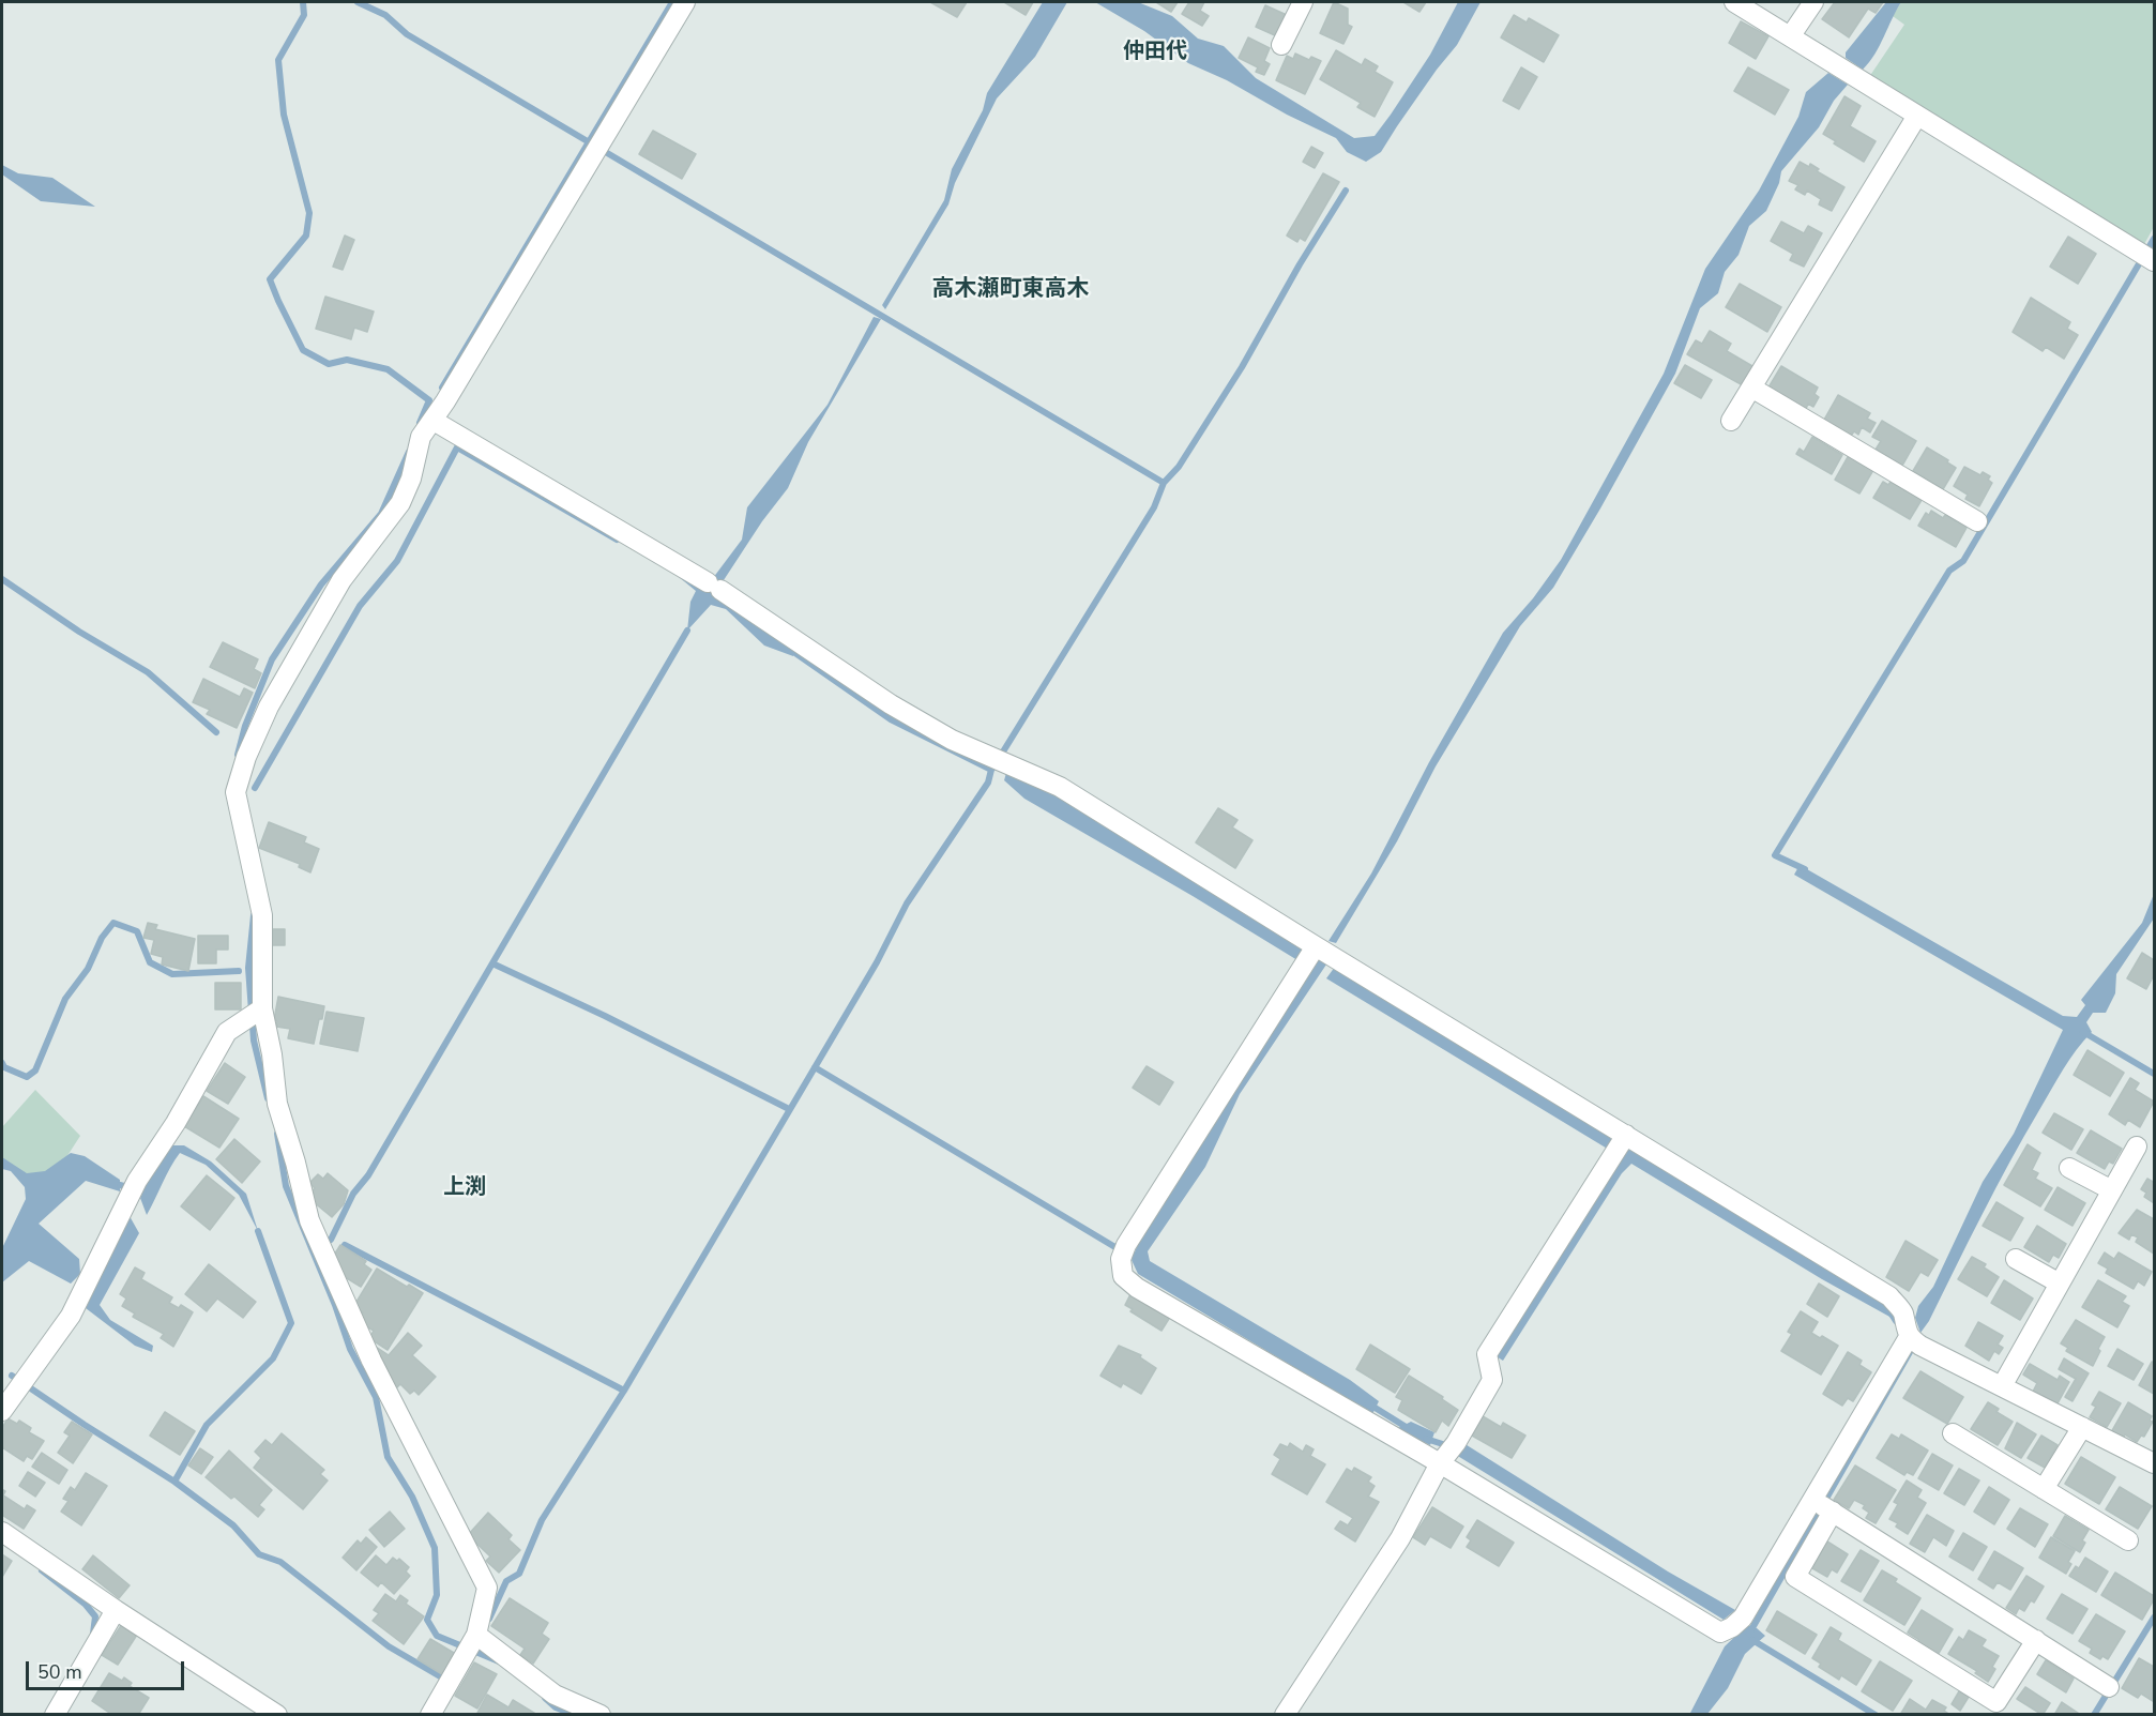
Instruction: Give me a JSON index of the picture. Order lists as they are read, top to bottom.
{
  "districts": ["仲田代", "高木瀬町東高木", "上渕"],
  "scale_bar": "50 m"
}
